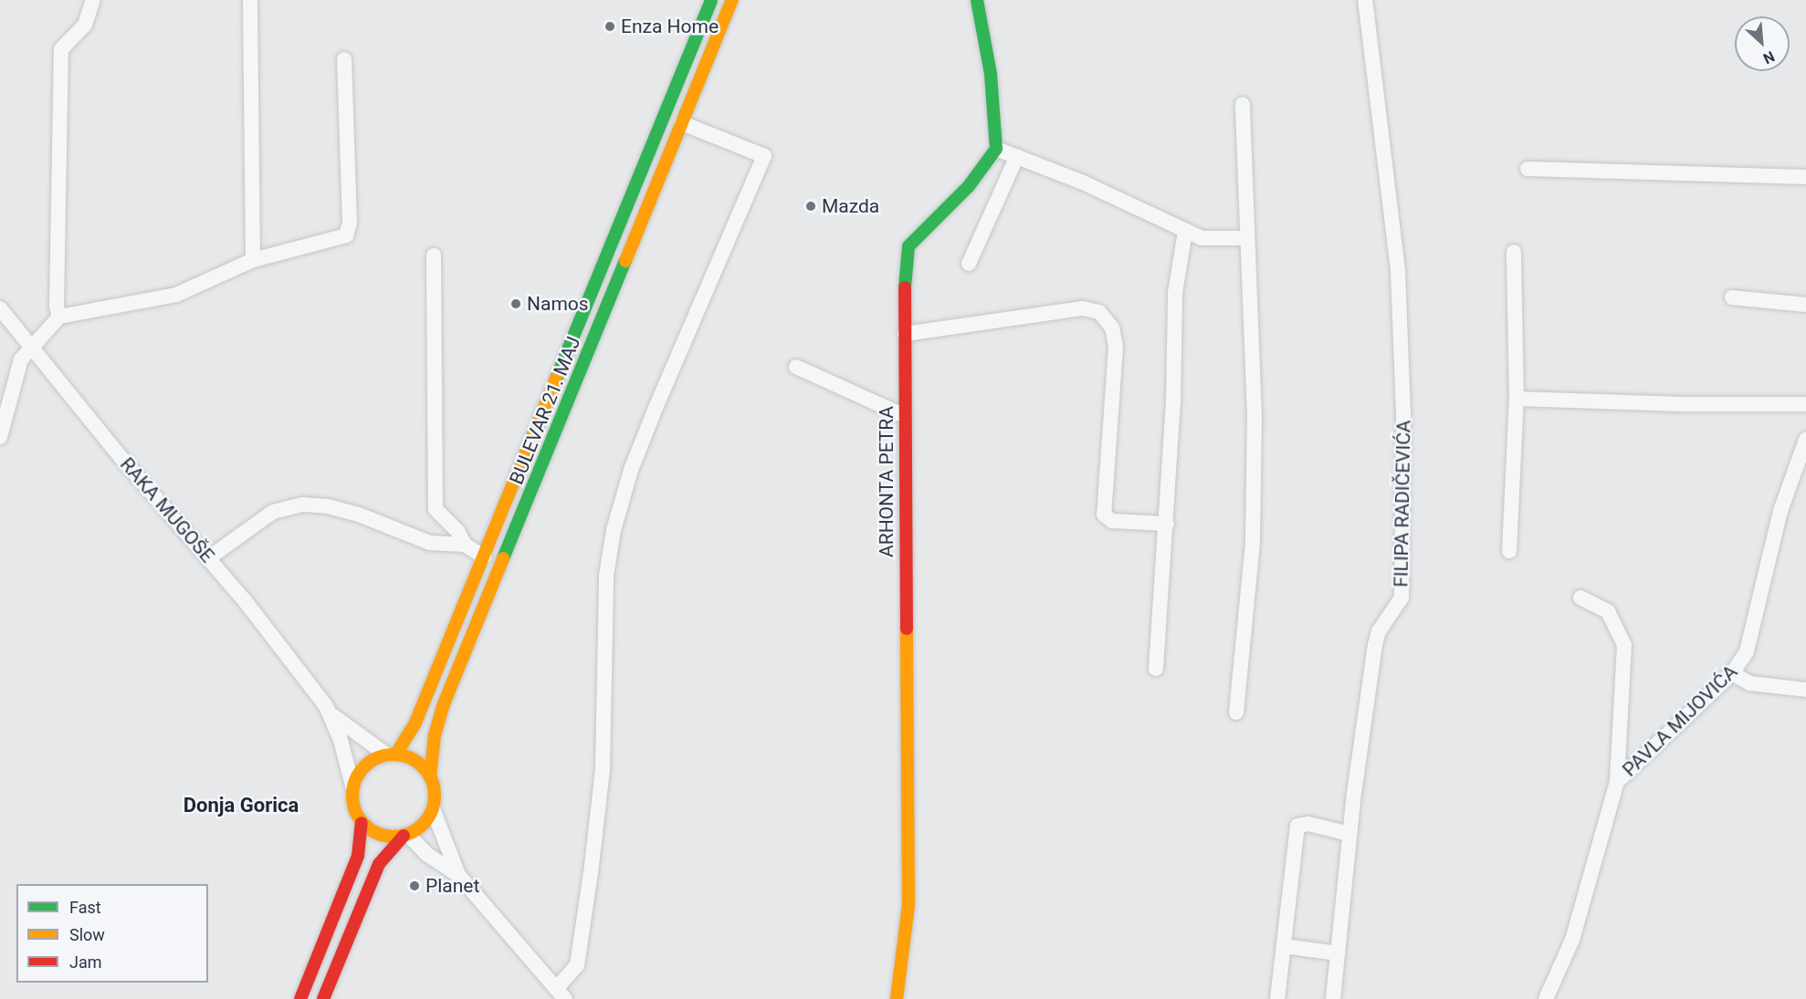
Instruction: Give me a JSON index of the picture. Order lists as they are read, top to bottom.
{
  "streets": {
    "main road": ["BULEVAR 21. MAJ", "ARHONTA PETRA"],
    "street": ["FILIPA RADIČEVIĆA", "RAKA MUGOŠE", "PAVLA MIJOVIĆA"]
  },
  "crossings": [
    ["BULEVAR 21. MAJ", "RAKA MUGOŠE"]
  ],
  "districts": ["Donja Gorica"],
  "places": [
    "Enza Home",
    "Mazda",
    "Namos",
    "Planet"
  ],
  "legend": ["Fast", "Slow", "Jam"],
  "north": "bottom right"
}
